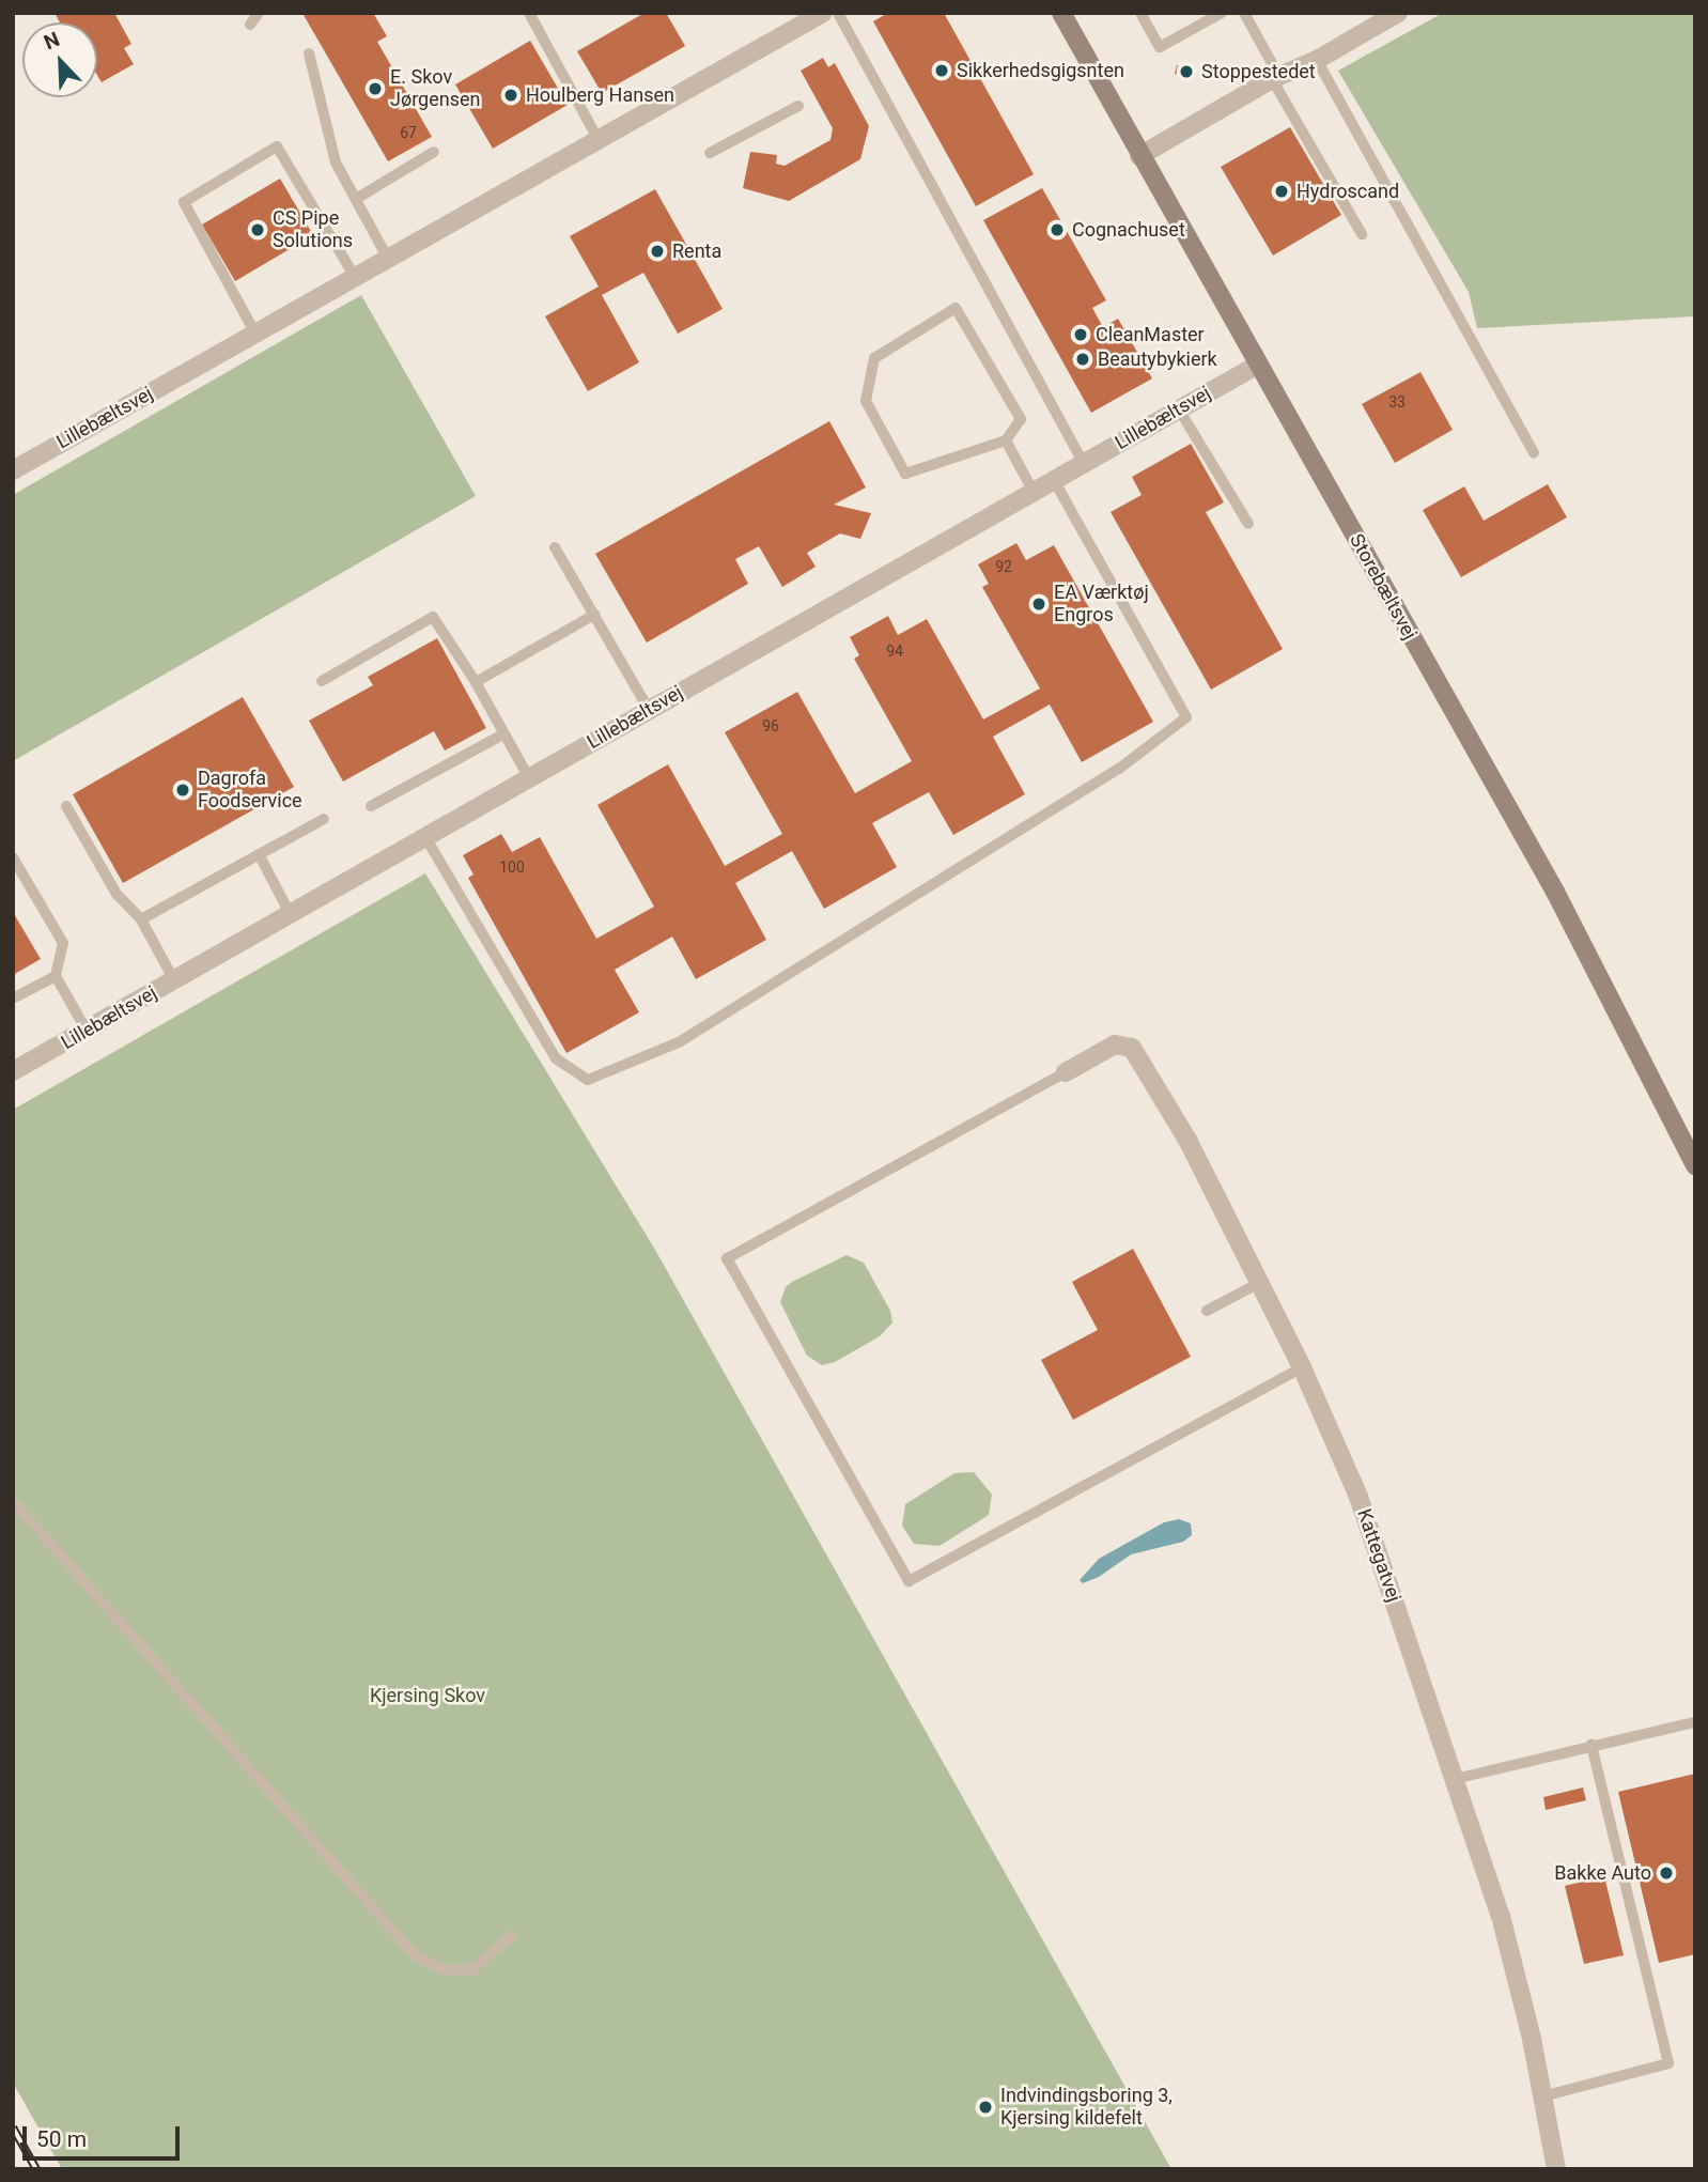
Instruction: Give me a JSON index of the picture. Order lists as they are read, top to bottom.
{
  "streets": {
    "street": ["Lillebæltsvej", "Storebæltsvej", "Kattegatvej"]
  },
  "crossings": [
    ["Lillebæltsvej", "Storebæltsvej"]
  ],
  "parks": ["Kjersing Skov"],
  "places": [
    "Sikkerhedsgigsnten",
    "Stoppestedet",
    "E. Skov Jørgensen",
    "Houlberg Hansen",
    "Hydroscand",
    "CS Pipe Solutions",
    "Cognachuset",
    "Renta",
    "CleanMaster",
    "Beautybykierk",
    "EA Værktøj Engros",
    "Dagrofa Foodservice",
    "Bakke Auto",
    "Indvindingsboring 3, Kjersing kildefelt"
  ],
  "house_numbers": [
    "67",
    "33",
    "92",
    "94",
    "96",
    "100"
  ],
  "scale_bar": "50 m",
  "north": "top left"
}
